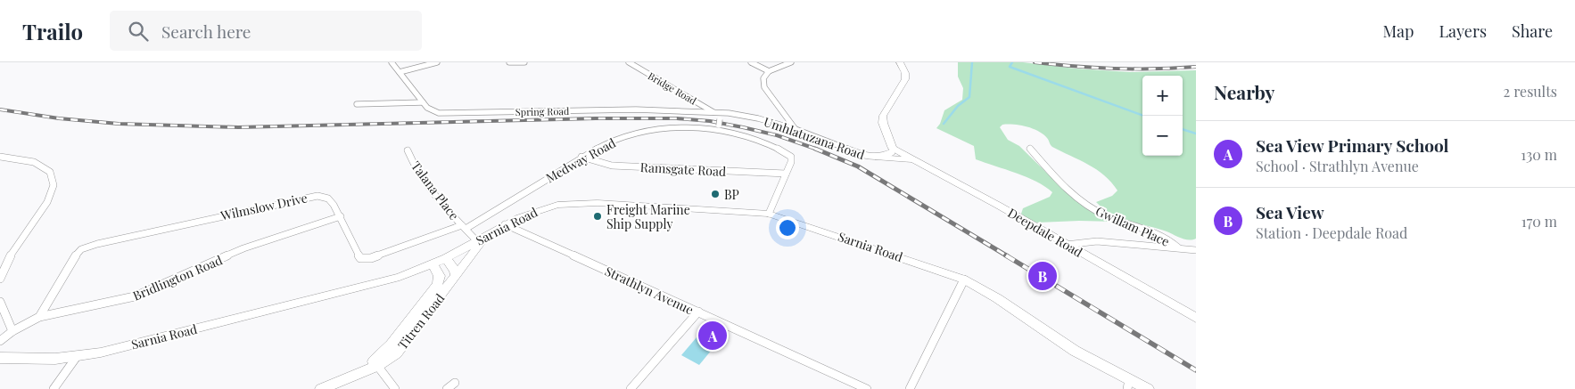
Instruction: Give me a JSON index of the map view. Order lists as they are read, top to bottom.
{
  "streets": {
    "main road": ["Sarnia Road", "Deepdale Road", "Titren Road"],
    "street": [
      "Bridge Road",
      "Spring Road",
      "Umhlatuzana Road",
      "Medway Road",
      "Ramsgate Road",
      "Talana Place",
      "Wilmslow Drive",
      "Gwillam Place",
      "Bridlington Road",
      "Strathlyn Avenue"
    ]
  },
  "crossings": [
    ["Bridge Road", "Spring Road"],
    ["Bridge Road", "Umhlatuzana Road"],
    ["Spring Road", "Umhlatuzana Road"],
    ["Umhlatuzana Road", "Deepdale Road"],
    ["Medway Road", "Ramsgate Road"],
    ["Medway Road", "Talana Place"],
    ["Medway Road", "Wilmslow Drive"],
    ["Medway Road", "Sarnia Road"],
    ["Talana Place", "Wilmslow Drive"],
    ["Wilmslow Drive", "Bridlington Road"],
    ["Sarnia Road", "Strathlyn Avenue"],
    ["Sarnia Road", "Titren Road"]
  ],
  "places": ["BP", "Freight Marine Ship Supply"],
  "page": {
    "header": "Trailo",
    "search": "Search here",
    "nav": ["Map", "Layers", "Share"],
    "heading": ["Nearby", "2 results"],
    "map_buttons": ["+", "−"],
    "list": [
      {
        "mark": "A",
        "name": "Sea View Primary School",
        "note": "School · Strathlyn Avenue",
        "value": "130 m"
      },
      {
        "mark": "B",
        "name": "Sea View",
        "note": "Station · Deepdale Road",
        "value": "170 m"
      }
    ],
    "pins": ["B", "A"]
  }
}
